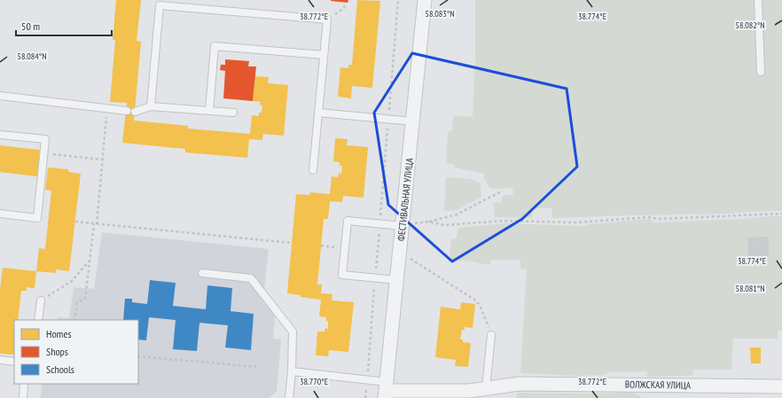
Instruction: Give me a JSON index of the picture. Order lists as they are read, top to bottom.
{
  "streets": {
    "street": ["ФЕСТИВАЛЬНАЯ УЛИЦА", "ВОЛЖСКАЯ УЛИЦА"]
  },
  "crossings": [
    ["ФЕСТИВАЛЬНАЯ УЛИЦА", "ВОЛЖСКАЯ УЛИЦА"]
  ],
  "legend": ["Homes", "Shops", "Schools"],
  "scale_bar": "50 m",
  "coordinates": [
    "58.083°N",
    "38.772°E",
    "38.774°E",
    "58.082°N",
    "58.084°N",
    "58.081°N",
    "38.770°E"
  ]
}
